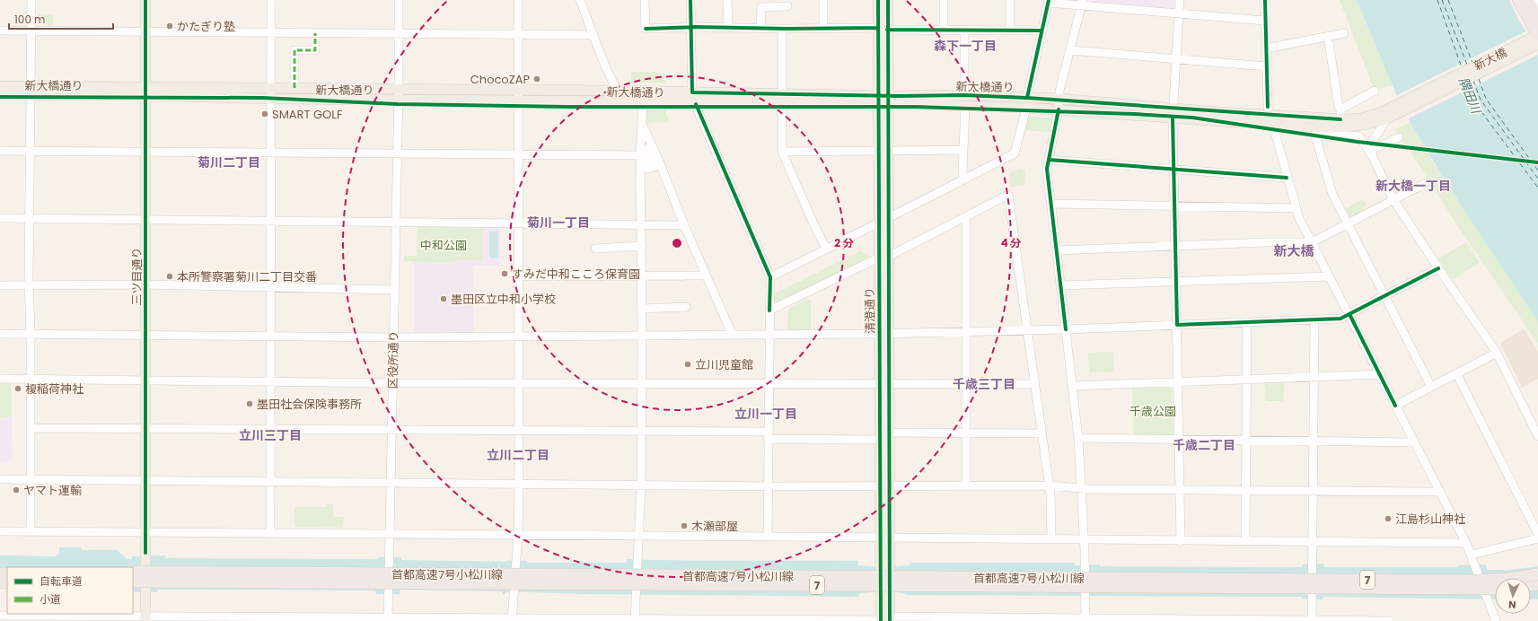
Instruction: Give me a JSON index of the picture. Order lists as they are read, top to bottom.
{
  "streets": {
    "highway": ["首都高速7号小松川線", "7"],
    "main road": [
      "新大橋",
      "新大橋通り",
      "三ツ目通り",
      "清澄通り"
    ],
    "street": ["区役所通り"]
  },
  "crossings": [
    ["新大橋", "新大橋通り"],
    ["新大橋通り", "三ツ目通り"],
    ["新大橋通り", "清澄通り"],
    ["新大橋通り", "区役所通り"]
  ],
  "districts": [
    "森下一丁目",
    "菊川二丁目",
    "新大橋一丁目",
    "菊川一丁目",
    "新大橋",
    "千歳三丁目",
    "立川一丁目",
    "立川三丁目",
    "千歳二丁目",
    "立川二丁目"
  ],
  "water": ["隅田川"],
  "parks": ["中和公園", "千歳公園"],
  "places": [
    "かたぎり塾",
    "ChocoZAP",
    "SMART GOLF",
    "すみだ中和こころ保育園",
    "本所警察署菊川二丁目交番",
    "墨田区立中和小学校",
    "立川児童館",
    "榎稲荷神社",
    "墨田社会保険事務所",
    "ヤマト運輸",
    "江島杉山神社",
    "木瀬部屋"
  ],
  "legend": ["自転車道", "小道"],
  "scale_bar": "100 m",
  "north": "bottom",
  "rings": ["2 分", "4 分"]
}
